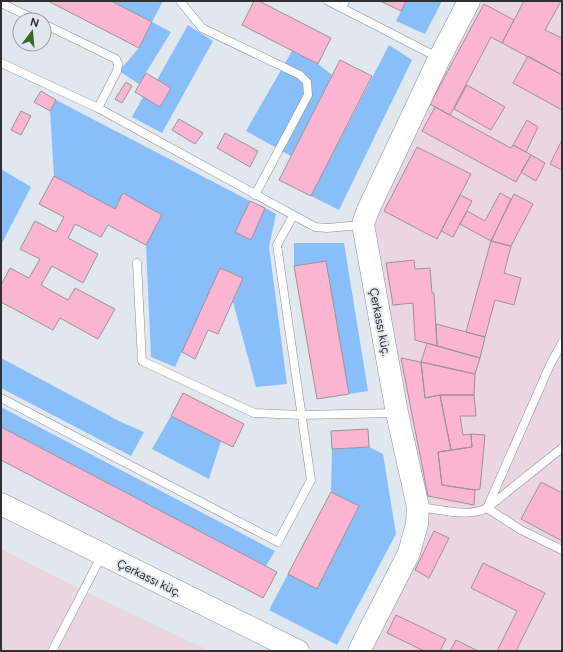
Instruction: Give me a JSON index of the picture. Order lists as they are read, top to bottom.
{
  "streets": {
    "street": ["Çerkassı küç."]
  },
  "north": "top"
}
